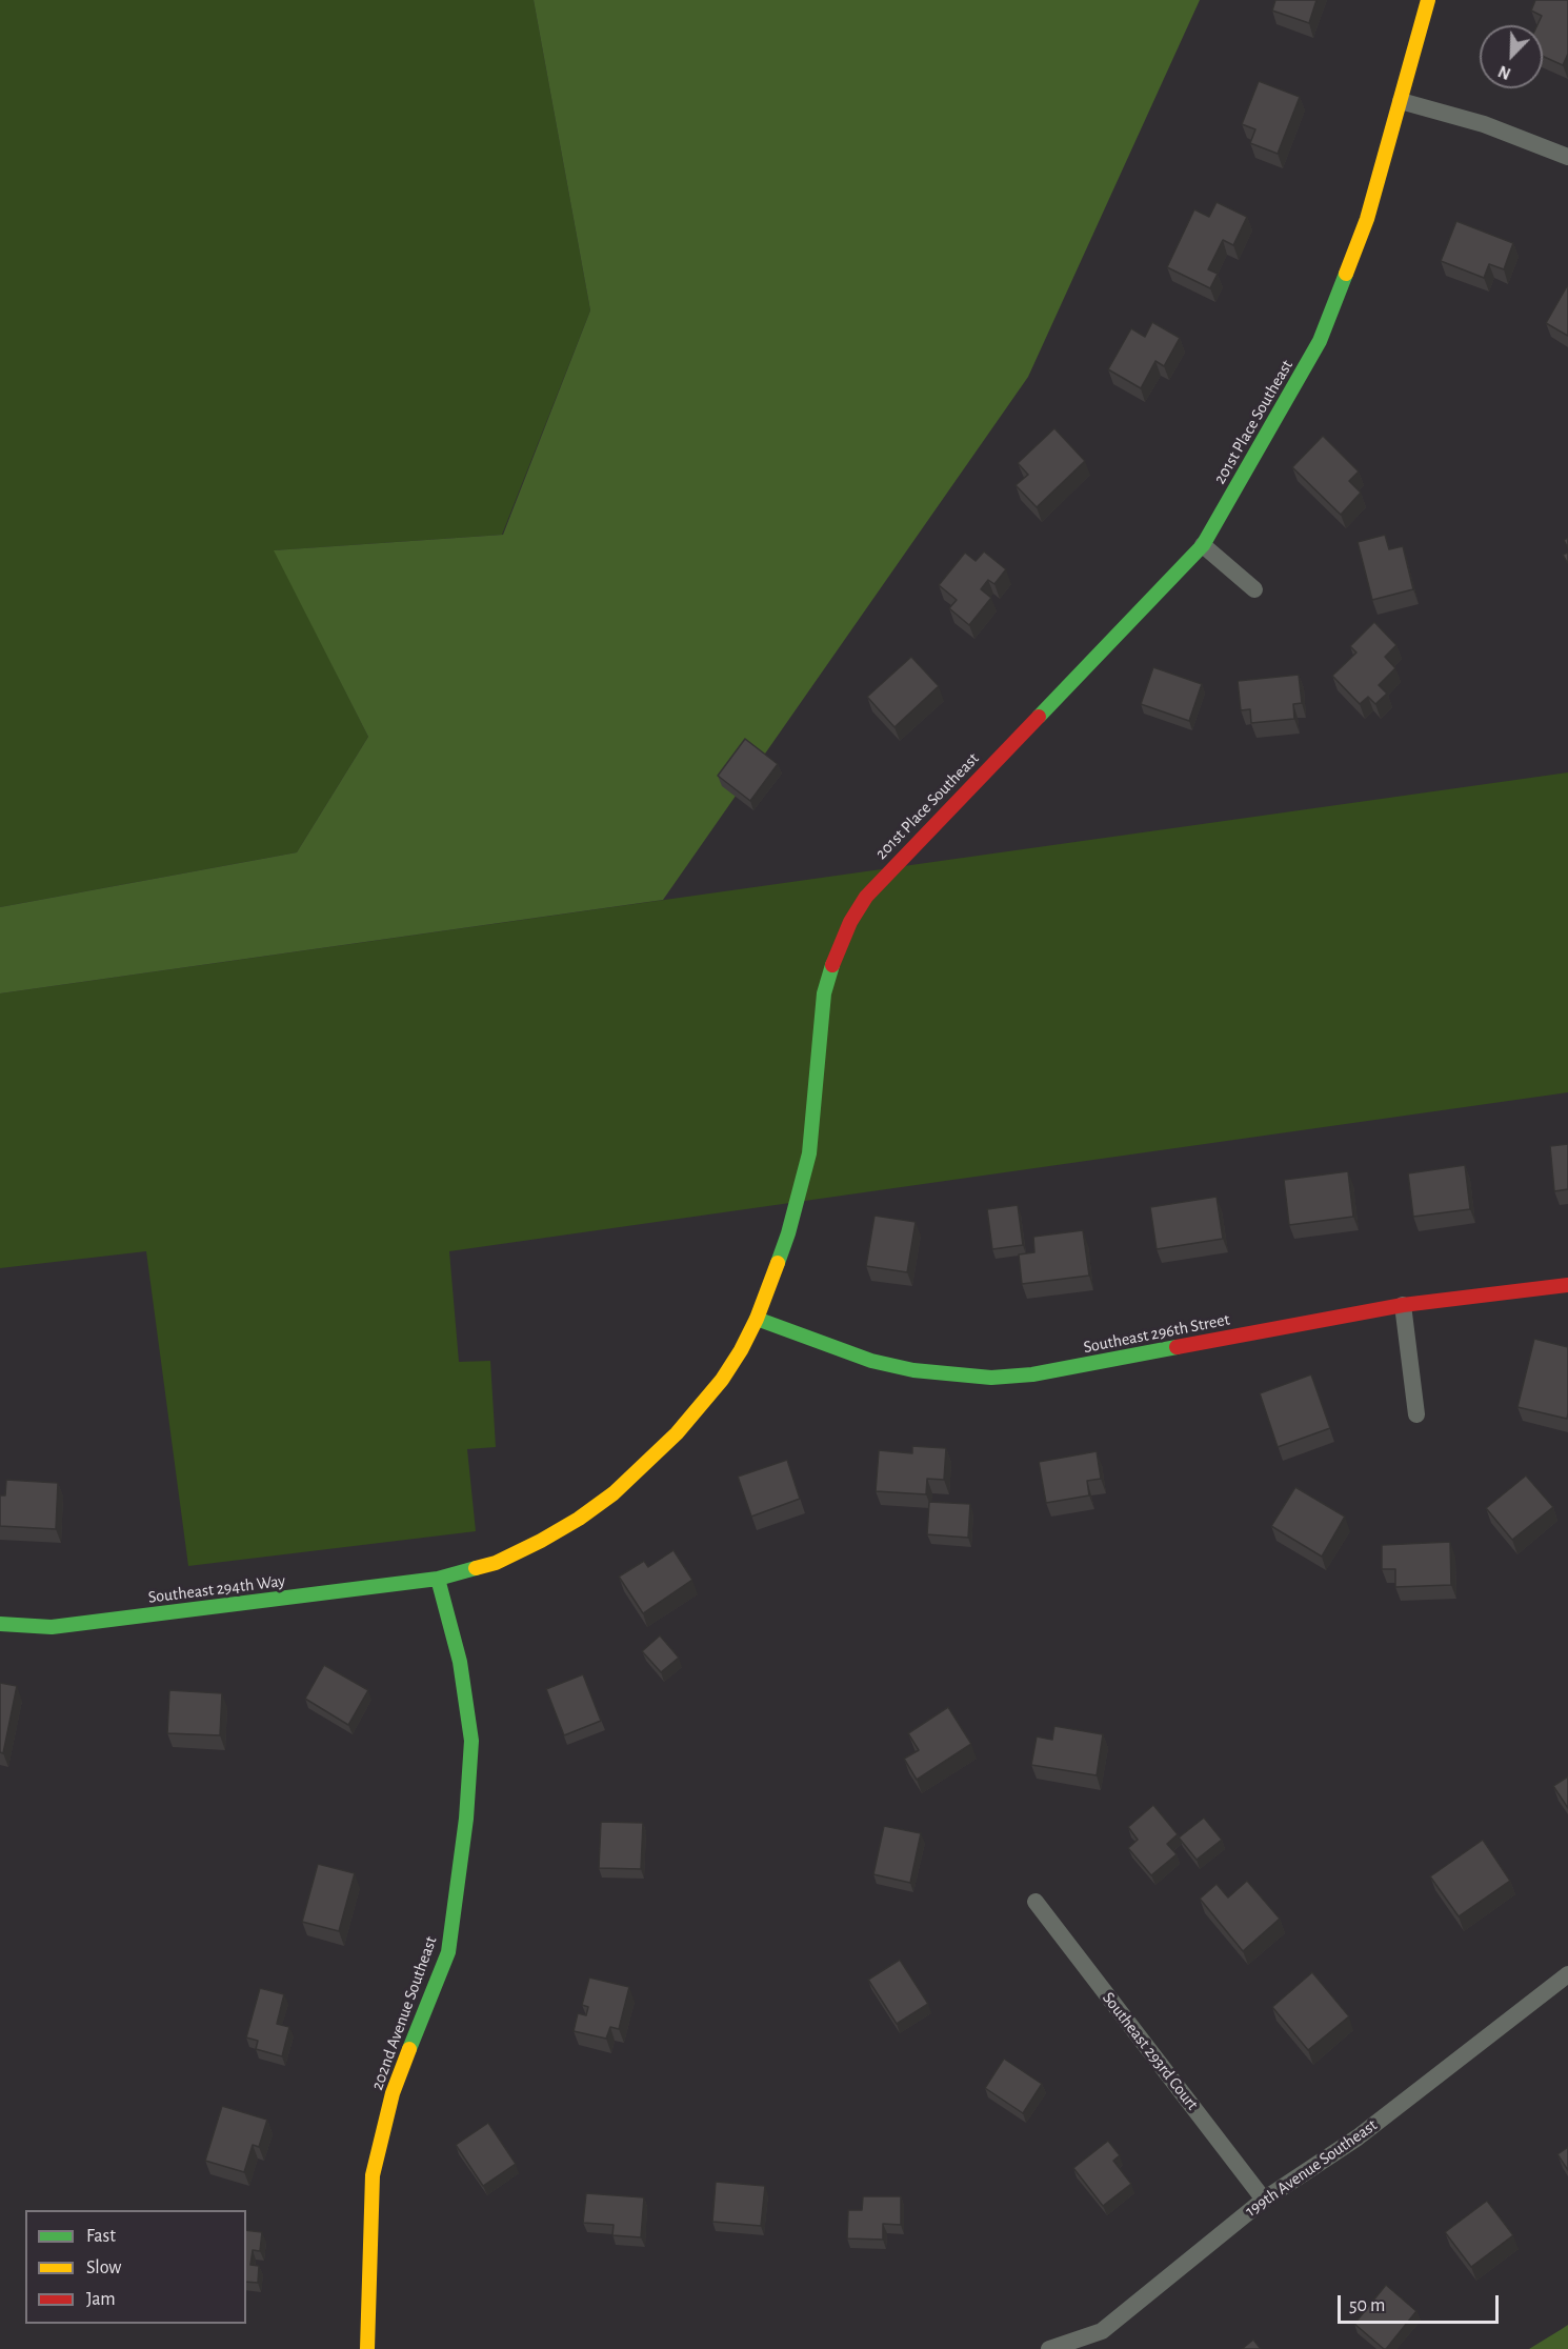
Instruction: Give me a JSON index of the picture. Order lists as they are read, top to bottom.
{
  "streets": {
    "street": [
      "201st Place Southeast",
      "Southeast 296th Street",
      "Southeast 294th Way",
      "202nd Avenue Southeast",
      "Southeast 293rd Court",
      "199th Avenue Southeast"
    ]
  },
  "crossings": [
    ["201st Place Southeast", "Southeast 296th Street"],
    ["201st Place Southeast", "Southeast 294th Way"],
    ["201st Place Southeast", "202nd Avenue Southeast"],
    ["Southeast 294th Way", "202nd Avenue Southeast"],
    ["Southeast 293rd Court", "199th Avenue Southeast"]
  ],
  "legend": ["Fast", "Slow", "Jam"],
  "scale_bar": "50 m",
  "north": "bottom left"
}
